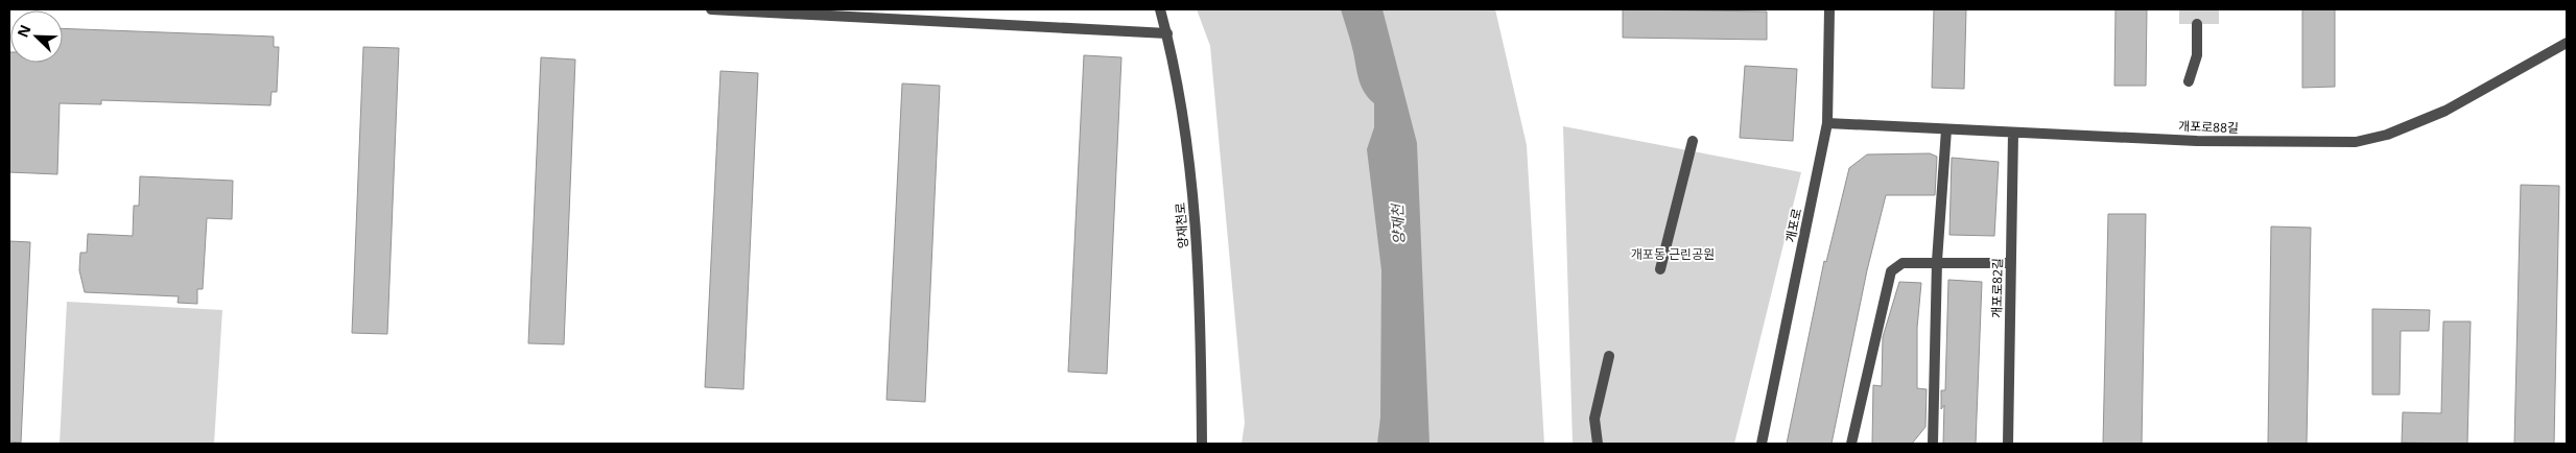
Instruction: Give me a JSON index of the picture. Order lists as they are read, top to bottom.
{
  "streets": {
    "street": [
      "개포로88길",
      "양재천로",
      "개포로",
      "개포로82길"
    ]
  },
  "crossings": [
    ["개포로88길", "개포로"],
    ["개포로88길", "개포로82길"]
  ],
  "water": ["양재천"],
  "parks": ["개포동 근린공원"],
  "north": "top left"
}
